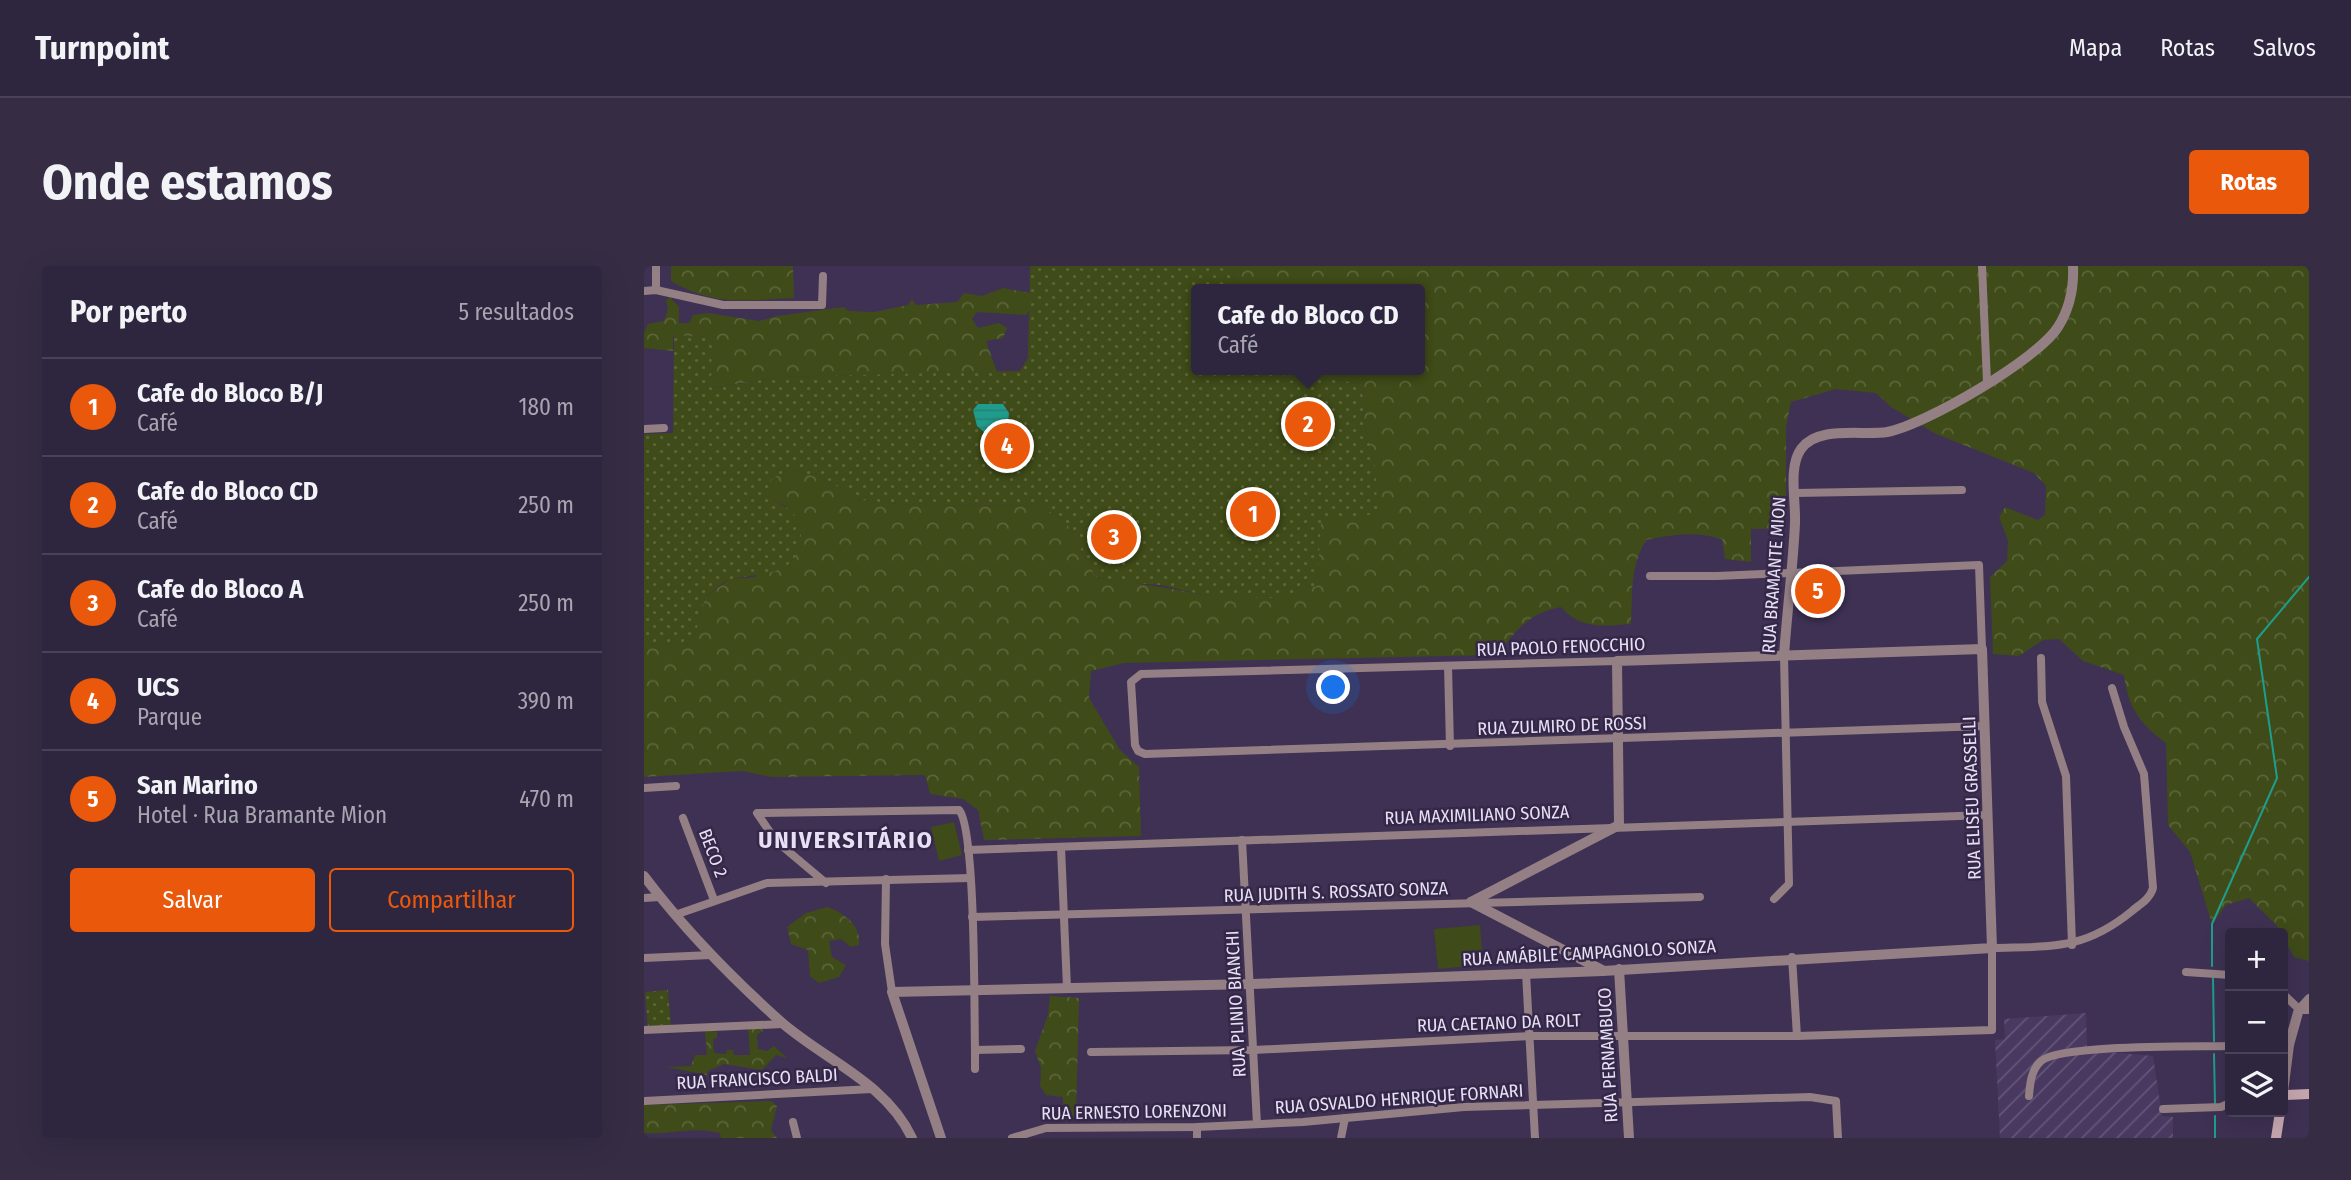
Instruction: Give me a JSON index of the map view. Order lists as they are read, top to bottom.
{
  "streets": {
    "street": [
      "RUA BRAMANTE MION",
      "RUA PAOLO FENOCCHIO",
      "RUA ZULMIRO DE ROSSI",
      "RUA ELISEU GRASSELLI",
      "RUA MAXIMILIANO SONZA",
      "BECO 2",
      "RUA JUDITH S. ROSSATO SONZA",
      "RUA AMÁBILE CAMPAGNOLO SONZA",
      "RUA PLINIO BIANCHI",
      "RUA CAETANO DA ROLT",
      "RUA PERNAMBUCO",
      "RUA FRANCISCO BALDI",
      "RUA OSVALDO HENRIQUE FORNARI",
      "RUA ERNESTO LORENZONI"
    ]
  },
  "crossings": [
    ["RUA BRAMANTE MION", "RUA PAOLO FENOCCHIO"],
    ["RUA BRAMANTE MION", "RUA ZULMIRO DE ROSSI"],
    ["RUA BRAMANTE MION", "RUA ELISEU GRASSELLI"],
    ["RUA BRAMANTE MION", "RUA MAXIMILIANO SONZA"],
    ["RUA PAOLO FENOCCHIO", "RUA ZULMIRO DE ROSSI"],
    ["RUA PAOLO FENOCCHIO", "RUA ELISEU GRASSELLI"],
    ["RUA ZULMIRO DE ROSSI", "RUA ELISEU GRASSELLI"],
    ["RUA ELISEU GRASSELLI", "RUA MAXIMILIANO SONZA"],
    ["RUA ELISEU GRASSELLI", "RUA AMÁBILE CAMPAGNOLO SONZA"],
    ["RUA ELISEU GRASSELLI", "RUA CAETANO DA ROLT"],
    ["RUA MAXIMILIANO SONZA", "RUA PLINIO BIANCHI"],
    ["RUA JUDITH S. ROSSATO SONZA", "RUA PLINIO BIANCHI"],
    ["RUA AMÁBILE CAMPAGNOLO SONZA", "RUA PLINIO BIANCHI"],
    ["RUA AMÁBILE CAMPAGNOLO SONZA", "RUA PERNAMBUCO"],
    ["RUA PLINIO BIANCHI", "RUA CAETANO DA ROLT"],
    ["RUA PLINIO BIANCHI", "RUA OSVALDO HENRIQUE FORNARI"],
    ["RUA PLINIO BIANCHI", "RUA ERNESTO LORENZONI"],
    ["RUA CAETANO DA ROLT", "RUA PERNAMBUCO"],
    ["RUA PERNAMBUCO", "RUA OSVALDO HENRIQUE FORNARI"],
    ["RUA OSVALDO HENRIQUE FORNARI", "RUA ERNESTO LORENZONI"]
  ],
  "districts": ["UNIVERSITÁRIO"],
  "page": {
    "header": "Turnpoint",
    "nav": ["Mapa", "Rotas", "Salvos"],
    "buttons": [
      "Rotas",
      ["Salvar", "Compartilhar"]
    ],
    "title": "Onde estamos",
    "heading": ["Por perto", "5 resultados"],
    "popup": ["Cafe do Bloco CD", "Café"],
    "list": [
      {
        "mark": "1",
        "name": "Cafe do Bloco B/J",
        "note": "Café",
        "value": "180 m"
      },
      {
        "mark": "2",
        "name": "Cafe do Bloco CD",
        "note": "Café",
        "value": "250 m"
      },
      {
        "mark": "3",
        "name": "Cafe do Bloco A",
        "note": "Café",
        "value": "250 m"
      },
      {
        "mark": "4",
        "name": "UCS",
        "note": "Parque",
        "value": "390 m"
      },
      {
        "mark": "5",
        "name": "San Marino",
        "note": "Hotel · Rua Bramante Mion",
        "value": "470 m"
      }
    ],
    "pins": [
      "2",
      "4",
      "1",
      "3",
      "5"
    ],
    "map_buttons": ["+", "−"]
  }
}
